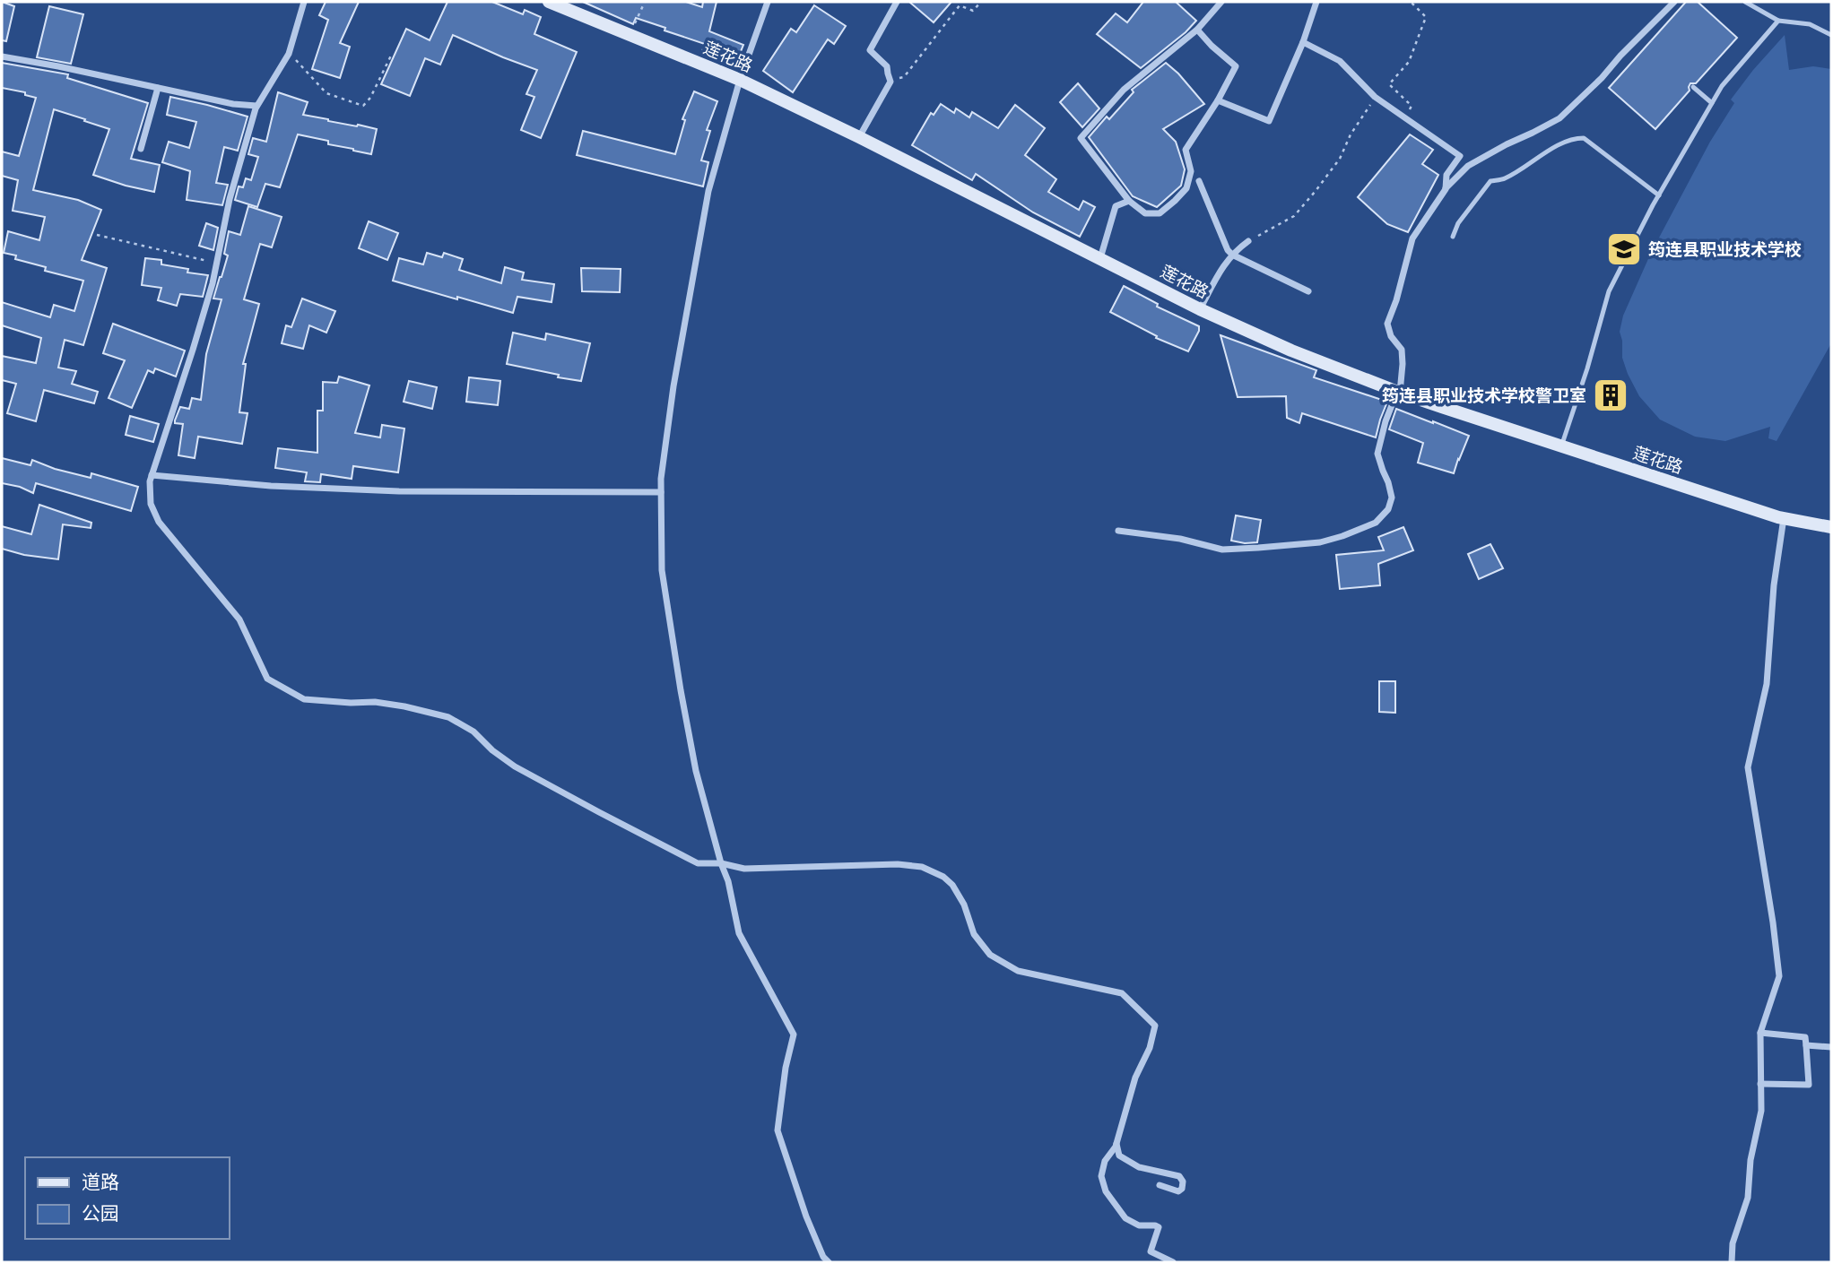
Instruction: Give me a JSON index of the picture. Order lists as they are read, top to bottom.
{
  "streets": {
    "main road": ["莲花路"]
  },
  "places": {
    "school or university": ["筠连县职业技术学校"],
    "building": ["筠连县职业技术学校警卫室"]
  },
  "legend": ["道路", "公园"]
}
